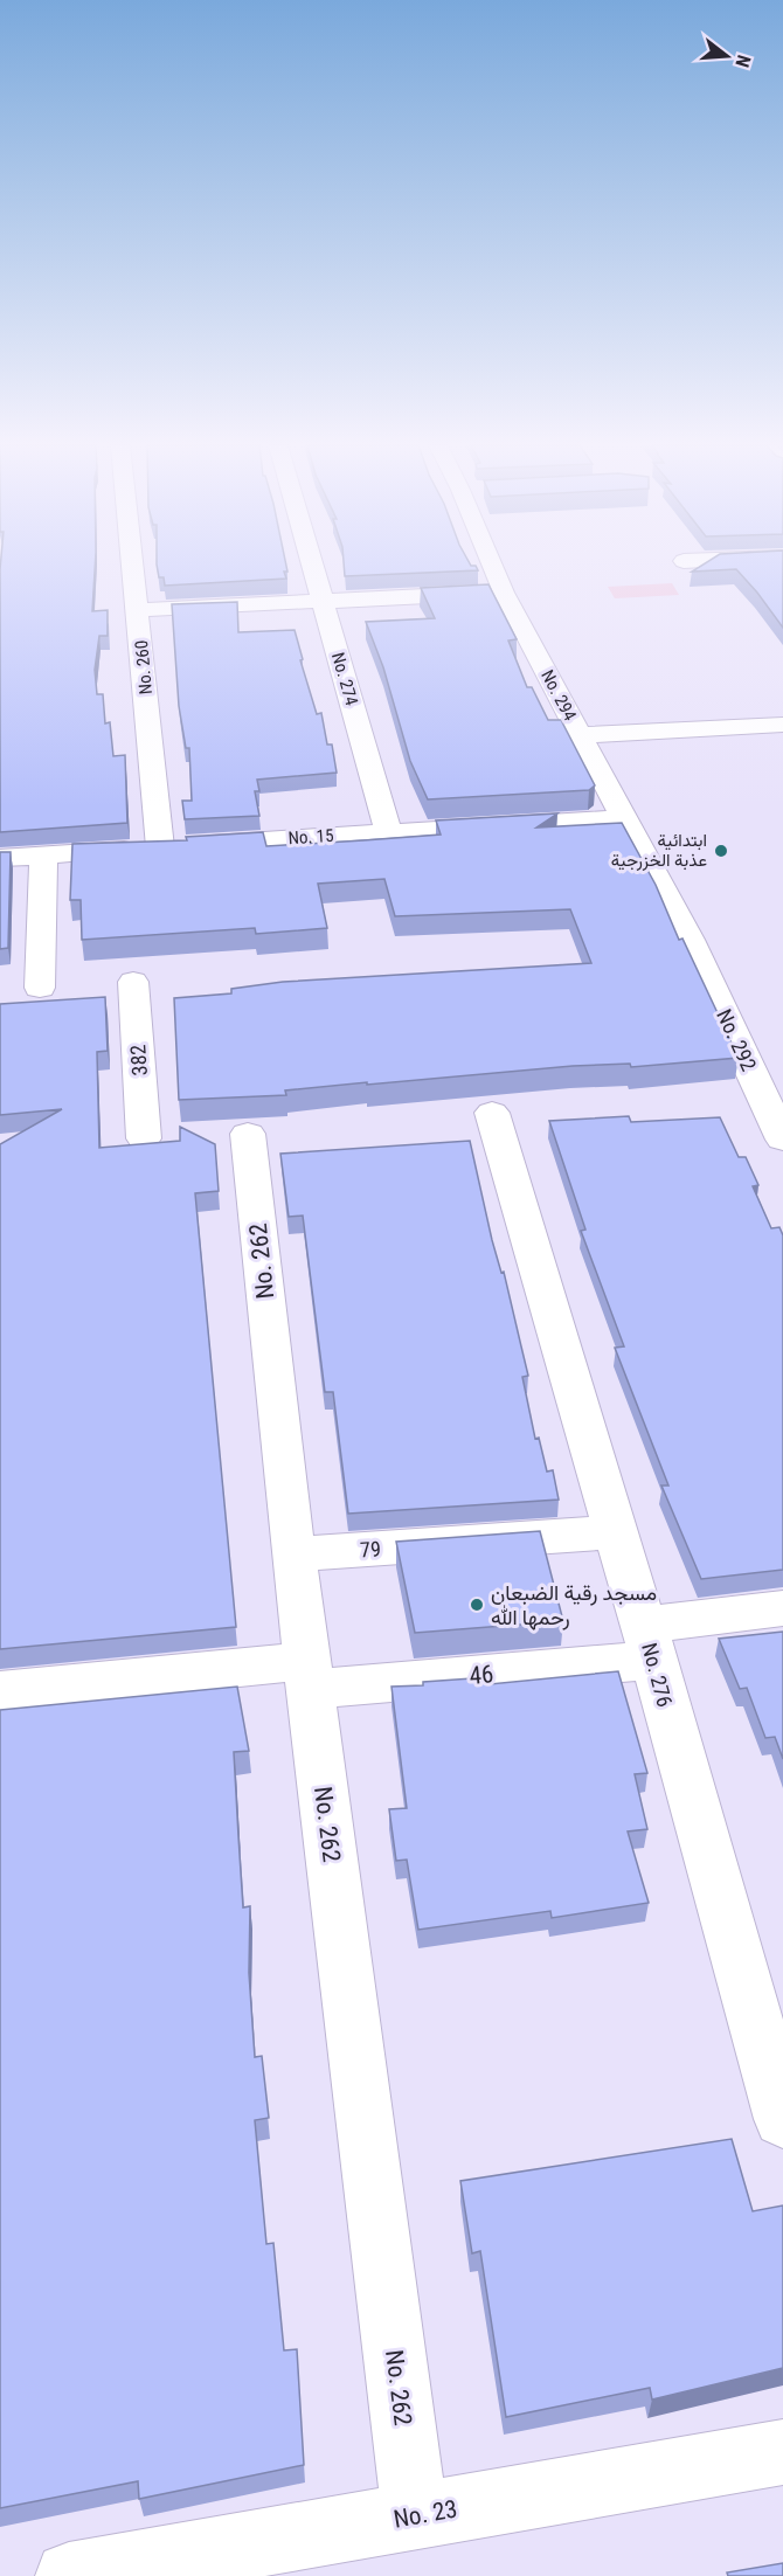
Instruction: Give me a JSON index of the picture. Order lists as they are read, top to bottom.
{
  "streets": {
    "street": [
      "No. 260",
      "No. 274",
      "No. 294",
      "No. 15",
      "No. 292",
      "382",
      "No. 262",
      "79",
      "46",
      "No. 276",
      "No. 23"
    ]
  },
  "crossings": [
    ["No. 260", "No. 15"],
    ["No. 274", "No. 15"],
    ["No. 294", "No. 15"],
    ["No. 294", "No. 292"],
    ["No. 262", "79"],
    ["No. 262", "46"],
    ["No. 262", "No. 23"],
    ["79", "No. 276"],
    ["46", "No. 276"]
  ],
  "places": ["ابتدائية عذبة الخزرجية", "مسجد رقية الضبعان رحمها الله"],
  "north": "right"
}
